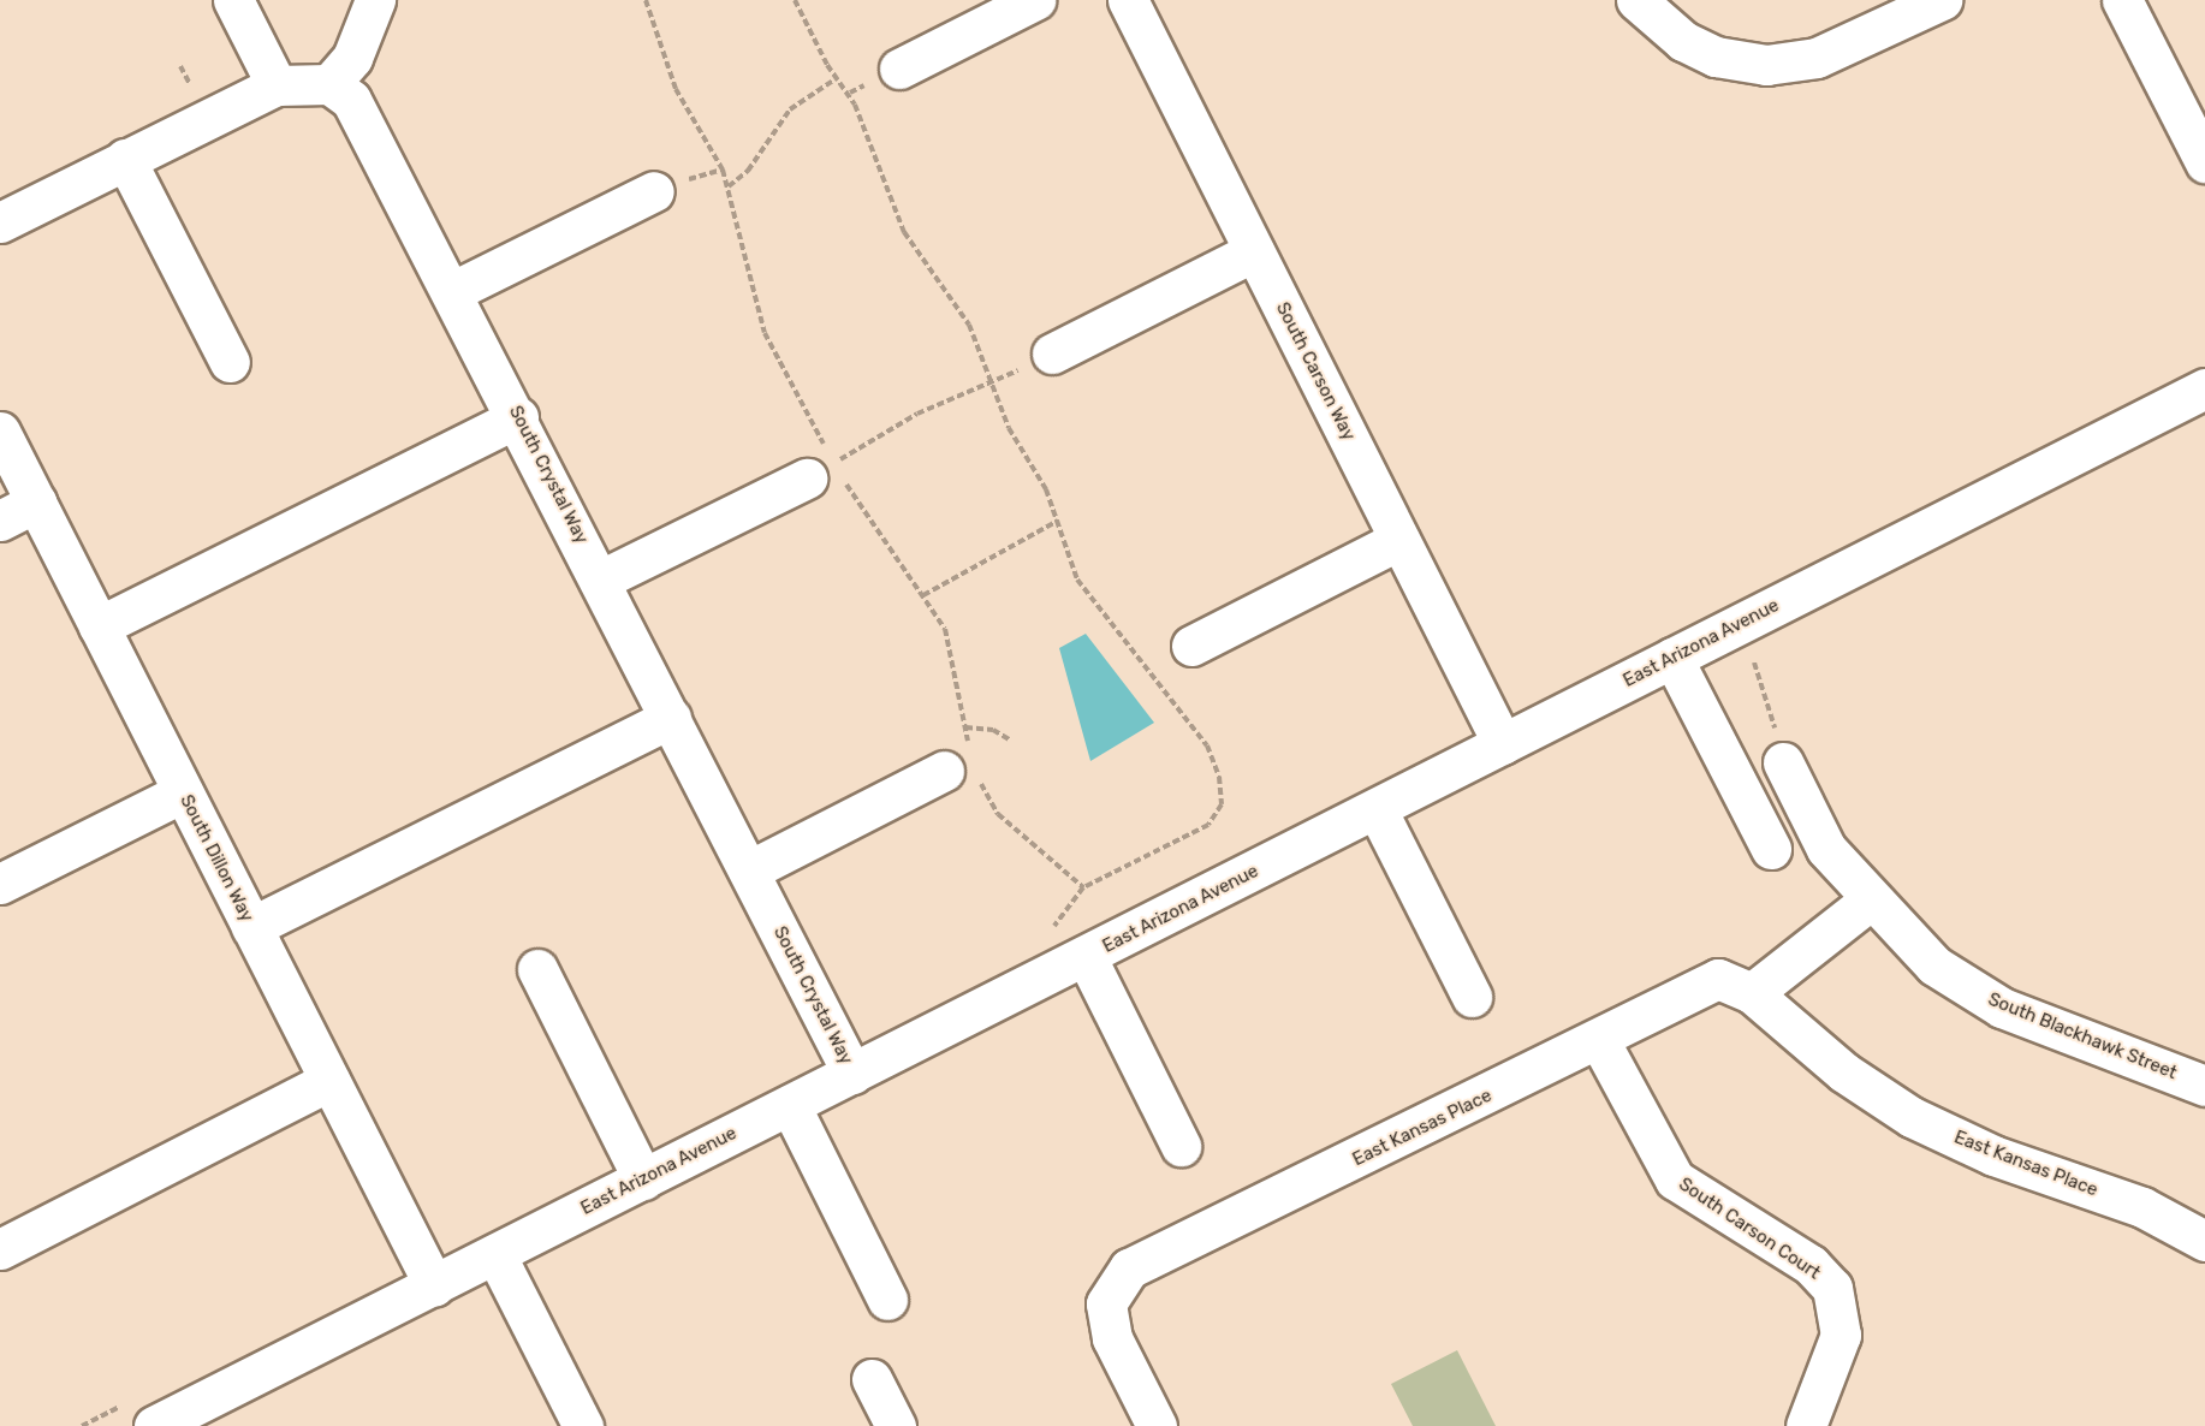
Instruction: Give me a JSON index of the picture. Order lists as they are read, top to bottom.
{
  "streets": {
    "street": [
      "South Carson Way",
      "South Crystal Way",
      "East Arizona Avenue",
      "South Dillon Way",
      "South Blackhawk Street",
      "East Kansas Place",
      "South Carson Court"
    ]
  },
  "crossings": [
    ["South Carson Way", "East Arizona Avenue"],
    ["South Crystal Way", "East Arizona Avenue"],
    ["East Arizona Avenue", "South Dillon Way"],
    ["East Kansas Place", "South Carson Court"]
  ]
}
